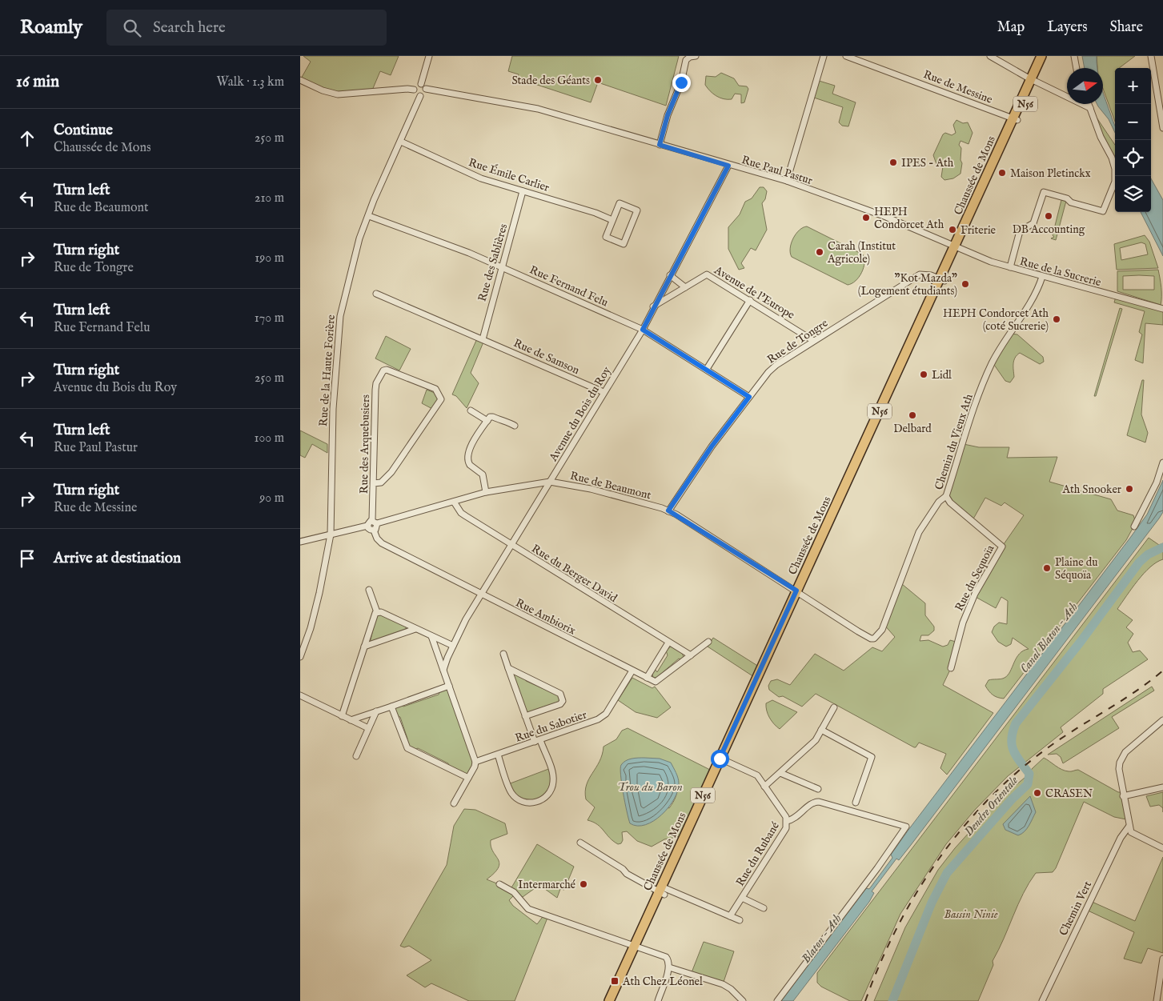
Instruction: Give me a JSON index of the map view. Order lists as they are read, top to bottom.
{
  "streets": {
    "main road": ["N56", "Chaussée de Mons"],
    "street": [
      "Rue de Messine",
      "Rue Paul Pastur",
      "Rue Émile Carlier",
      "Rue des Sablières",
      "Rue de la Sucrerie",
      "Rue Fernand Felu",
      "Avenue de l'Europe",
      "Rue de Tongre",
      "Rue de Samson",
      "Rue de la Haute Forière",
      "Avenue du Bois du Roy",
      "Chemin du Vieux Ath",
      "Rue des Arquebusiers",
      "Rue de Beaumont",
      "Rue du Berger David",
      "Rue du Sequoïa",
      "Rue Ambiorix",
      "Rue du Sabotier",
      "Rue du Rubané",
      "Chemin Vert"
    ]
  },
  "crossings": [
    ["Rue de Messine", "Chaussée de Mons"],
    ["Rue Paul Pastur", "Chaussée de Mons"],
    ["Rue Paul Pastur", "Rue de la Sucrerie"],
    ["Rue Paul Pastur", "Rue de la Haute Forière"],
    ["Rue Paul Pastur", "Avenue du Bois du Roy"],
    ["Rue Émile Carlier", "Rue des Sablières"],
    ["Rue Émile Carlier", "Rue de la Haute Forière"],
    ["Chaussée de Mons", "Rue de la Sucrerie"],
    ["Chaussée de Mons", "Rue de Tongre"],
    ["Chaussée de Mons", "Chemin du Vieux Ath"],
    ["Chaussée de Mons", "Rue de Beaumont"],
    ["Chaussée de Mons", "Rue du Rubané"],
    ["Rue des Sablières", "Rue Fernand Felu"],
    ["Rue des Sablières", "Rue de Samson"],
    ["Rue de la Sucrerie", "Chemin du Vieux Ath"],
    ["Rue Fernand Felu", "Rue de Tongre"],
    ["Rue Fernand Felu", "Rue de la Haute Forière"],
    ["Rue Fernand Felu", "Avenue du Bois du Roy"],
    ["Avenue de l'Europe", "Rue de Tongre"],
    ["Avenue de l'Europe", "Avenue du Bois du Roy"],
    ["Rue de Tongre", "Rue de Beaumont"],
    ["Rue de Samson", "Avenue du Bois du Roy"],
    ["Avenue du Bois du Roy", "Rue de Beaumont"],
    ["Avenue du Bois du Roy", "Rue du Berger David"],
    ["Avenue du Bois du Roy", "Rue Ambiorix"],
    ["Chemin du Vieux Ath", "Rue de Beaumont"],
    ["Chemin du Vieux Ath", "Rue du Sequoïa"],
    ["Rue des Arquebusiers", "Rue de Beaumont"],
    ["Rue des Arquebusiers", "Rue Ambiorix"],
    ["Rue de Beaumont", "Rue du Berger David"],
    ["Rue de Beaumont", "Rue Ambiorix"],
    ["Rue Ambiorix", "Rue du Sabotier"]
  ],
  "water": [
    "Canal Blaton - Ath",
    "Trou du Baron",
    "Dendre Orientale",
    "Blaton - Ath"
  ],
  "parks": ["Bassin Ninie"],
  "places": {
    "other": [
      "Stade des Géants",
      "IPES - Ath",
      "Maison Pletinckx",
      "DB Accounting",
      "HEPH Condorcet Ath",
      "Friterie",
      "Carah (Institut Agricole)",
      "\"Kot Mazda\" (Logement étudiants)",
      "HEPH Condorcet Ath (coté Sucrerie)",
      "Lidl",
      "Delbard",
      "Ath Snooker",
      "Plaine du Séquoïa",
      "CRASEN",
      "Intermarché"
    ],
    "transit": ["Ath Chez Léonel"]
  },
  "north": "right",
  "page": {
    "header": "Roamly",
    "search": "Search here",
    "nav": ["Map", "Layers", "Share"],
    "heading": ["16 min", "Walk · 1.3 km"],
    "map_buttons": ["+", "−"],
    "list": [
      ["Continue", "Chaussée de Mons", "250 m"],
      ["Turn left", "Rue de Beaumont", "210 m"],
      ["Turn right", "Rue de Tongre", "190 m"],
      ["Turn left", "Rue Fernand Felu", "170 m"],
      ["Turn right", "Avenue du Bois du Roy", "250 m"],
      ["Turn left", "Rue Paul Pastur", "100 m"],
      ["Turn right", "Rue de Messine", "90 m"],
      "Arrive at destination"
    ]
  }
}
